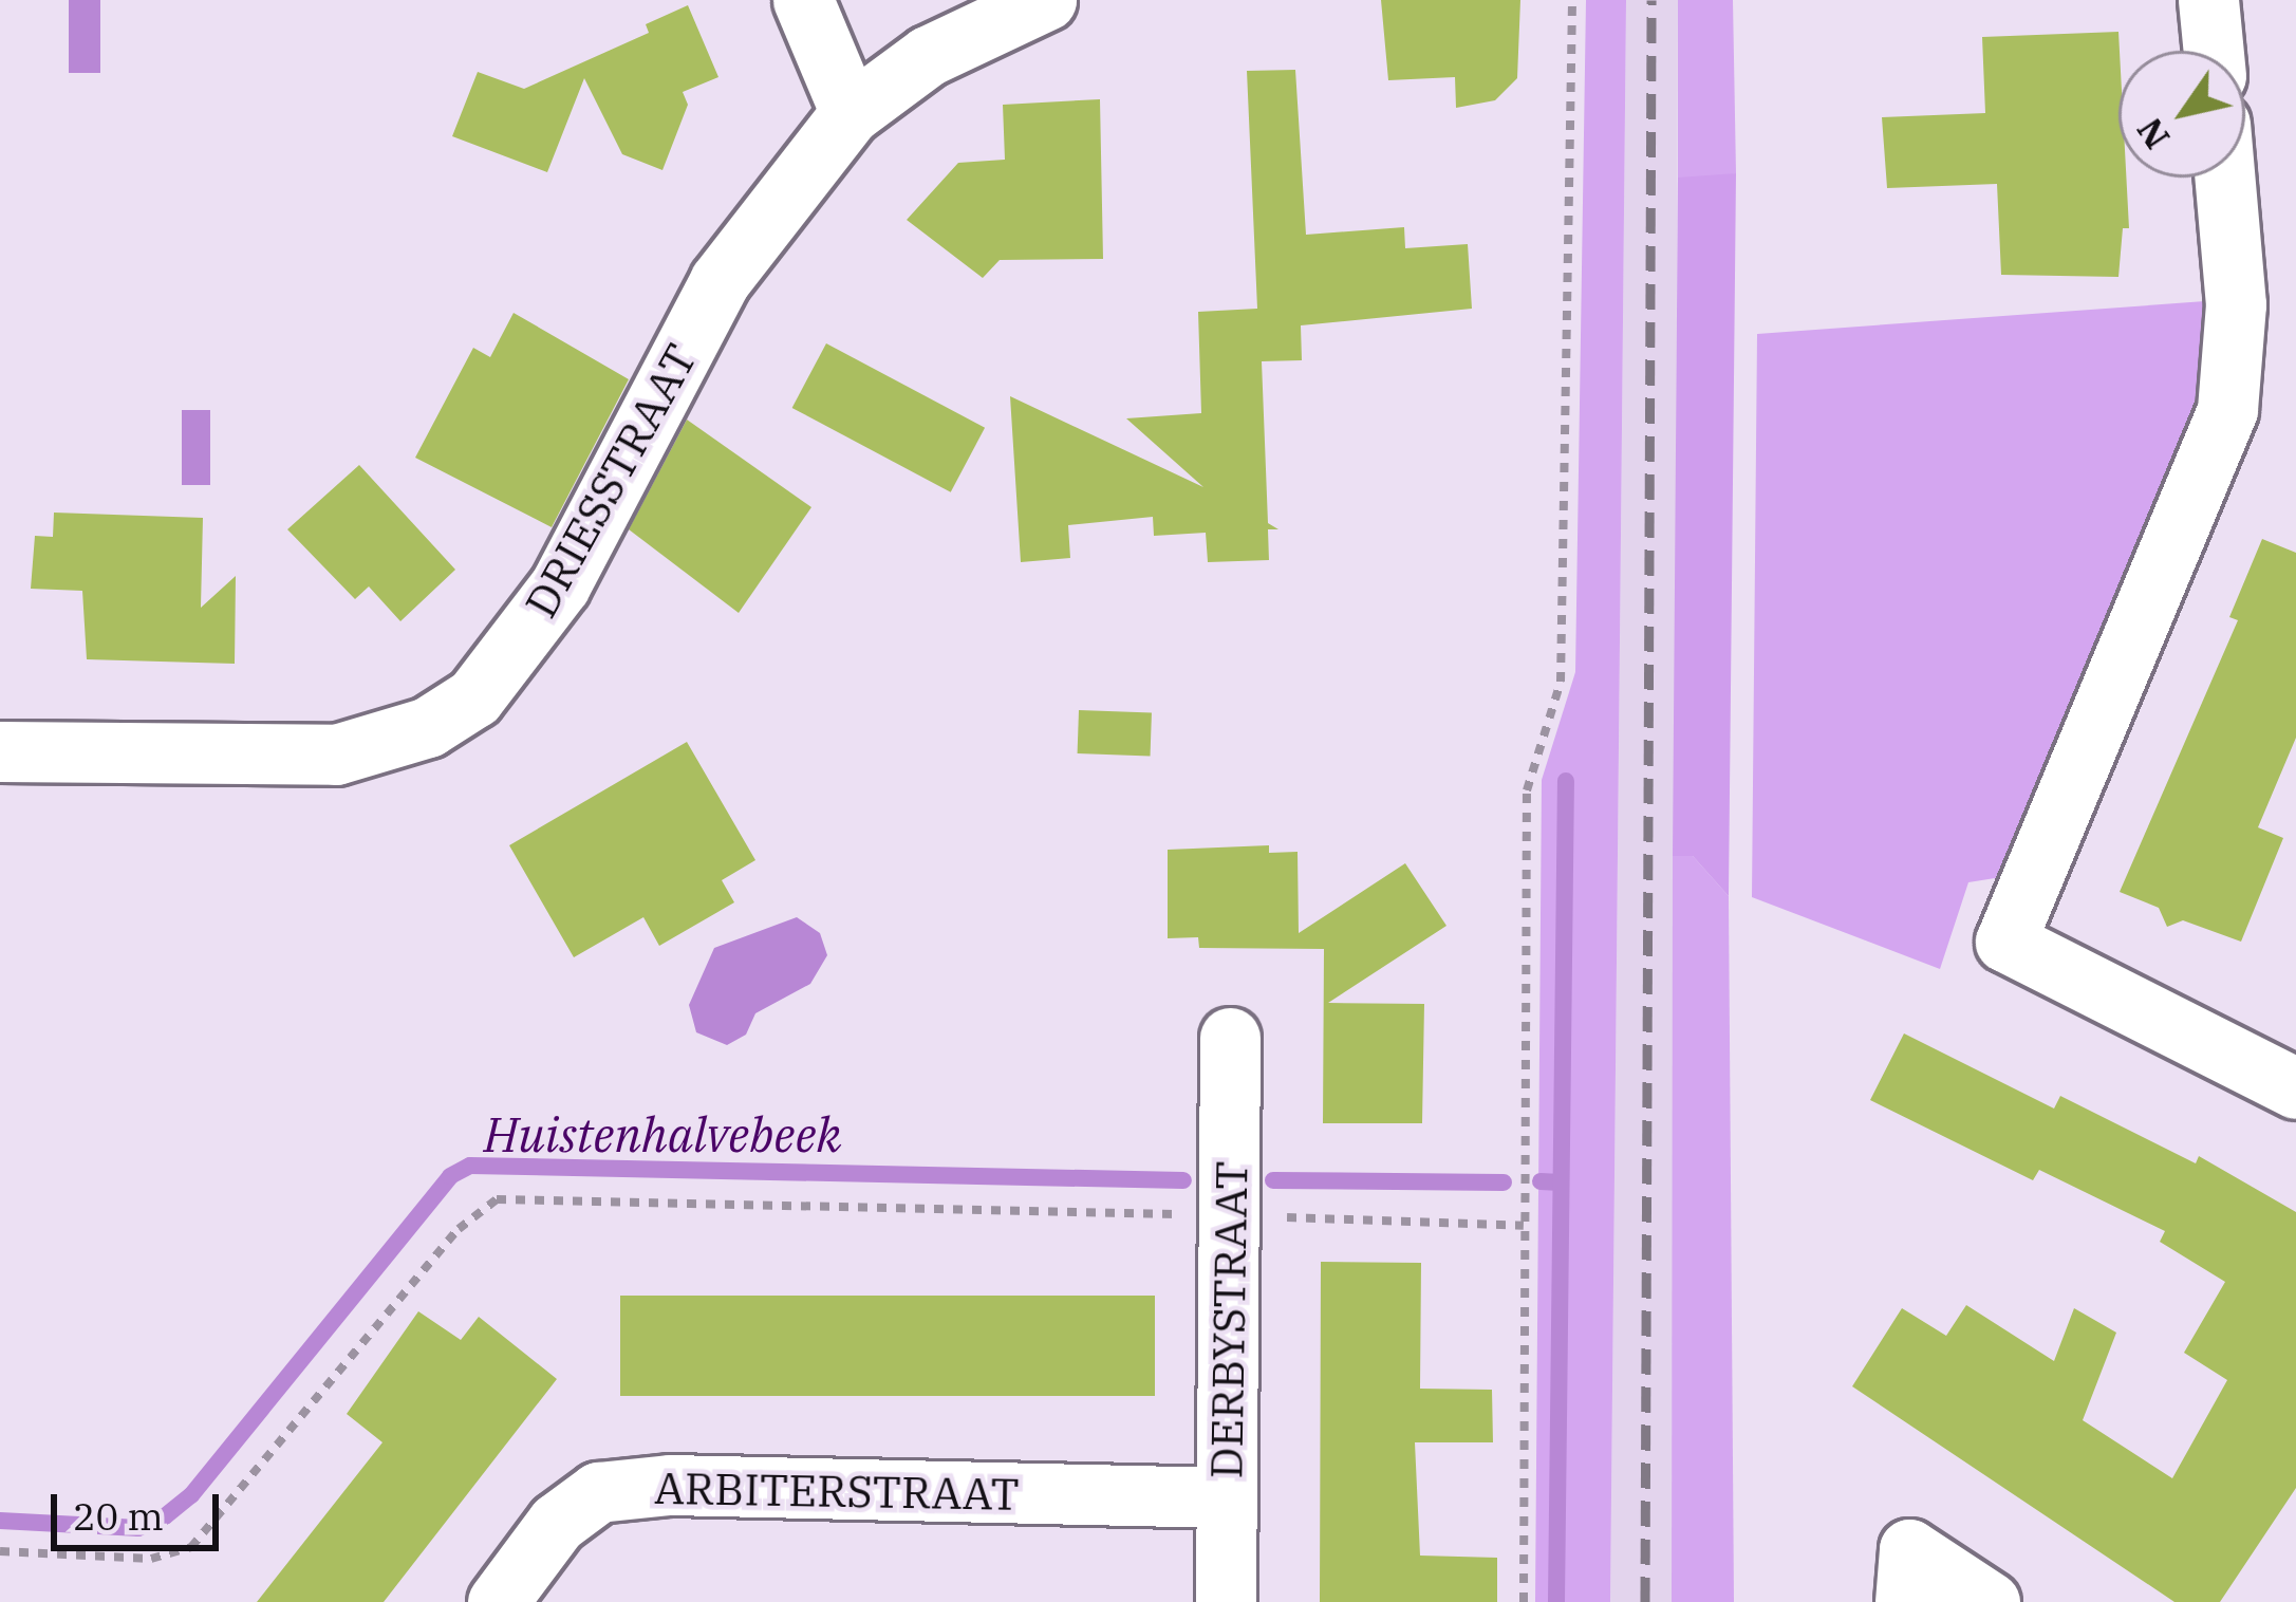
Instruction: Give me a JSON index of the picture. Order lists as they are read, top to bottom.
{
  "streets": {
    "street": ["DRIESSTRAAT", "DERBYSTRAAT", "ARBITERSTRAAT"]
  },
  "crossings": [
    ["DERBYSTRAAT", "ARBITERSTRAAT"]
  ],
  "water": ["Huistenhalvebeek"],
  "scale_bar": "20 m",
  "north": "bottom left"
}
